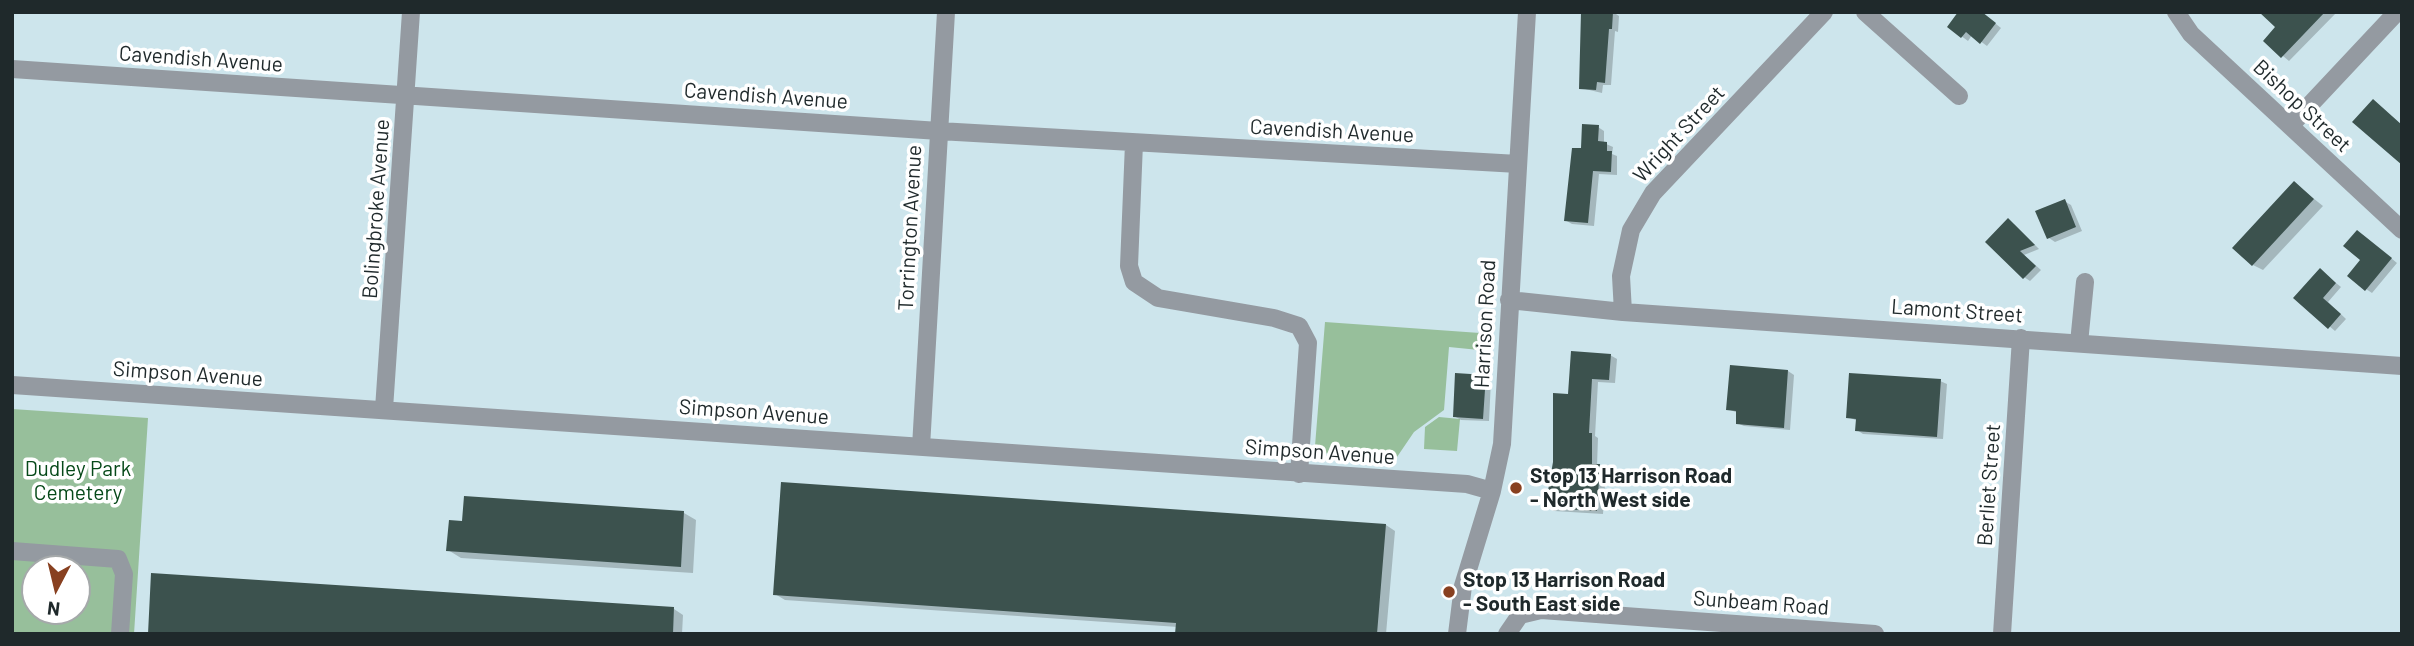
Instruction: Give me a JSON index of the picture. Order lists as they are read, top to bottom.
{
  "streets": {
    "street": [
      "Cavendish Avenue",
      "Bishop Street",
      "Wright Street",
      "Bolingbroke Avenue",
      "Torrington Avenue",
      "Lamont Street",
      "Harrison Road",
      "Simpson Avenue",
      "Berliet Street",
      "Sunbeam Road"
    ]
  },
  "crossings": [
    ["Cavendish Avenue", "Bolingbroke Avenue"],
    ["Cavendish Avenue", "Torrington Avenue"],
    ["Cavendish Avenue", "Harrison Road"],
    ["Wright Street", "Lamont Street"],
    ["Bolingbroke Avenue", "Simpson Avenue"],
    ["Torrington Avenue", "Simpson Avenue"],
    ["Lamont Street", "Harrison Road"],
    ["Lamont Street", "Berliet Street"],
    ["Harrison Road", "Simpson Avenue"]
  ],
  "parks": ["Dudley Park Cemetery"],
  "places": ["Stop 13 Harrison Road - North West side", "Stop 13 Harrison Road - South East side"],
  "north": "bottom"
}
